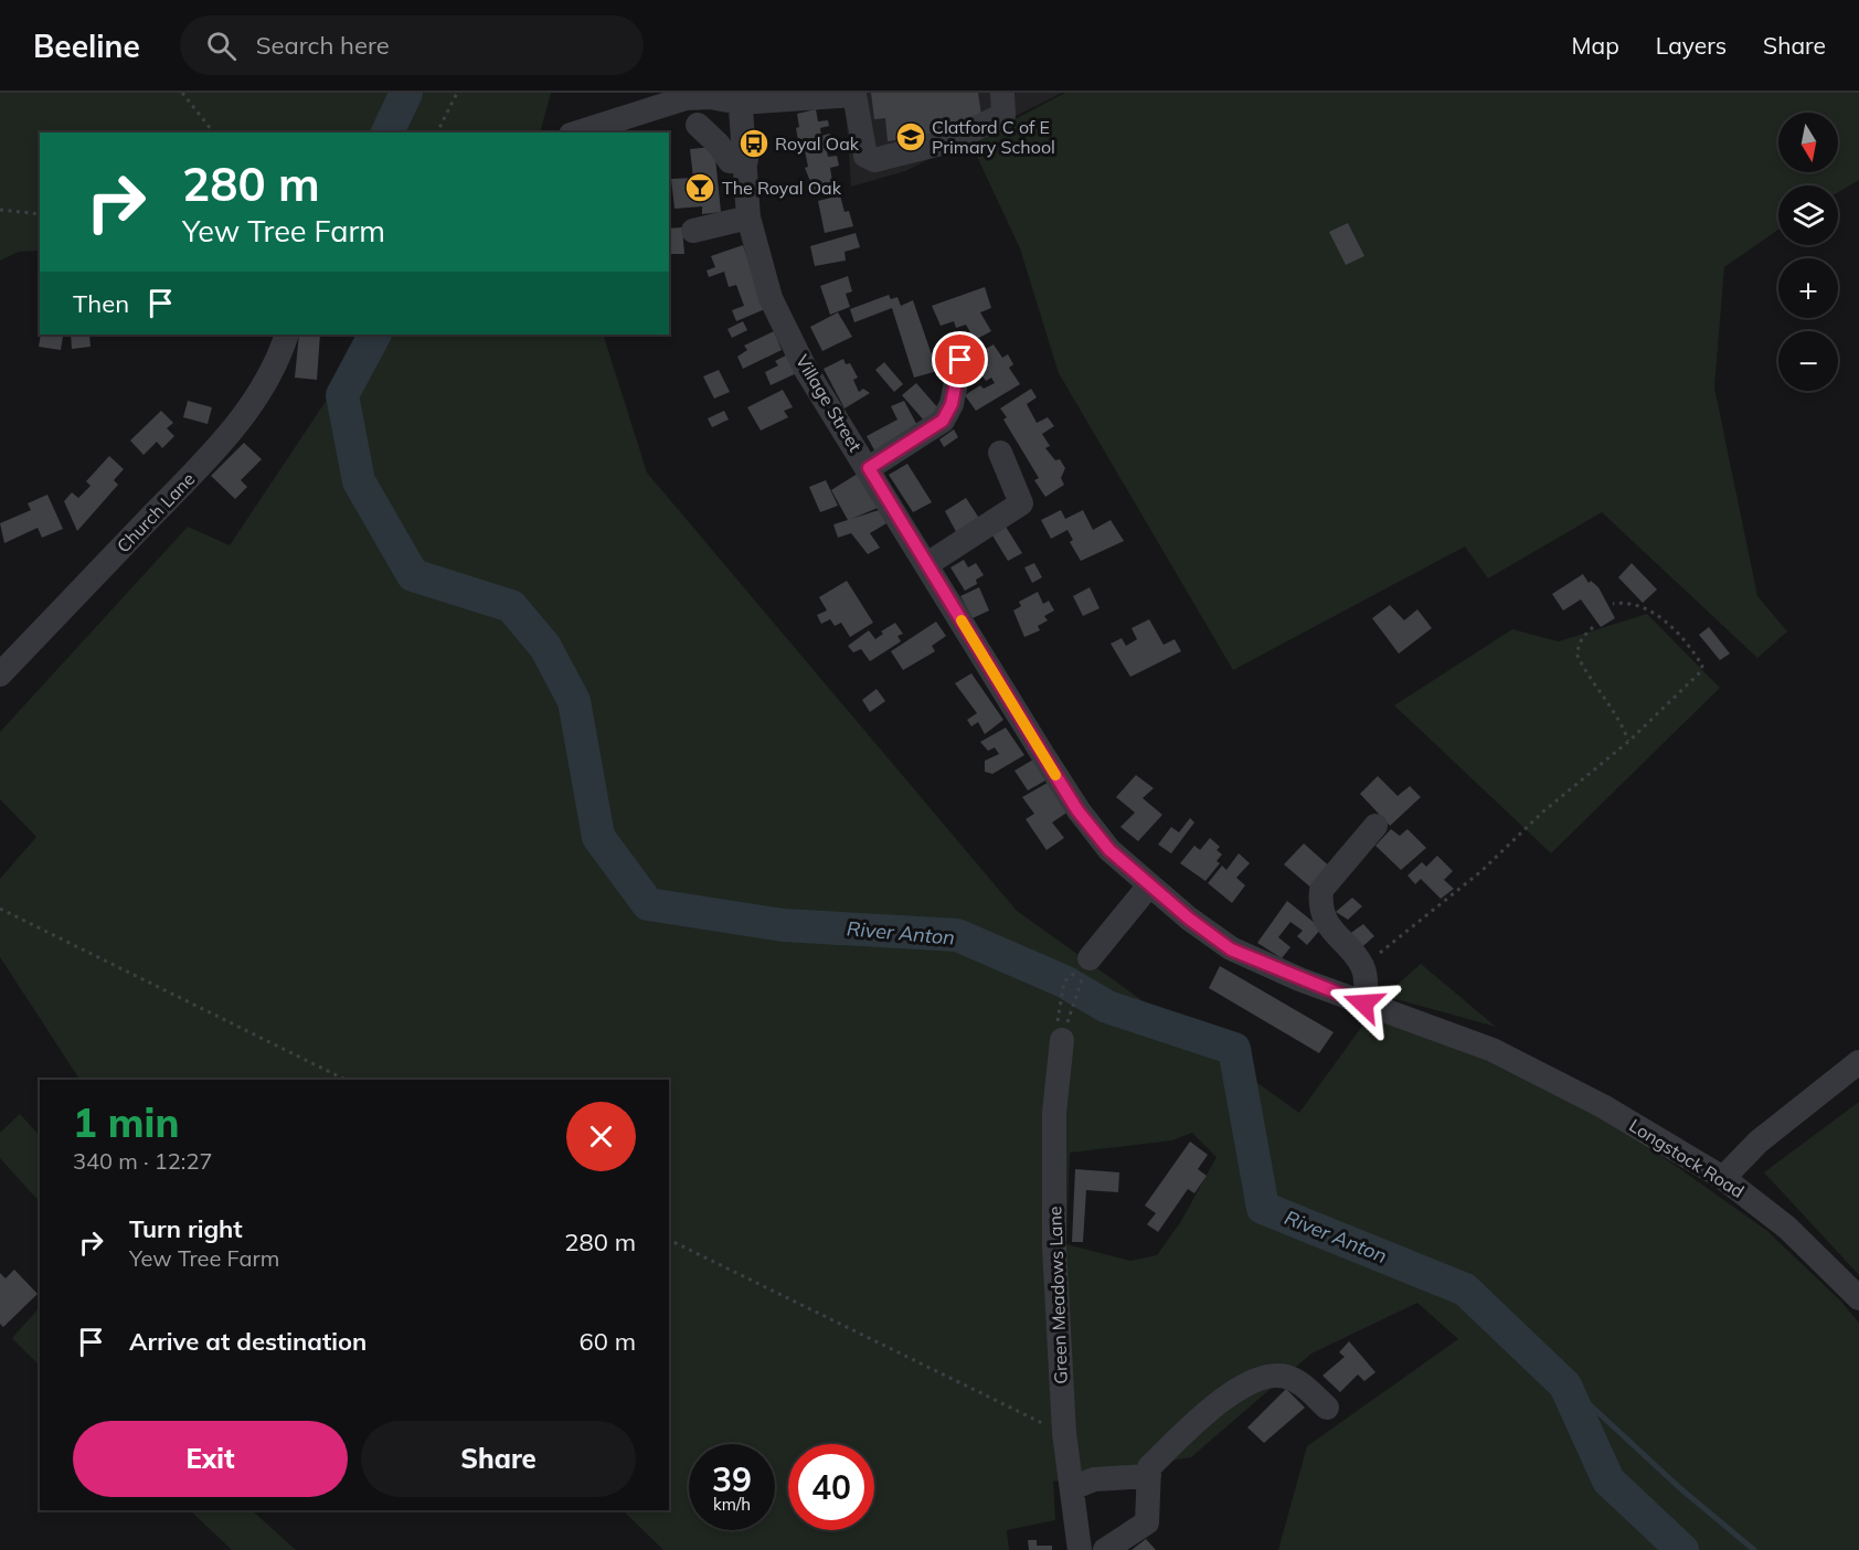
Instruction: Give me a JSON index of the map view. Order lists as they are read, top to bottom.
{
  "streets": {
    "street": [
      "Village Street",
      "Church Lane",
      "Longstock Road",
      "Green Meadows Lane"
    ]
  },
  "crossings": [
    ["Village Street", "Longstock Road"]
  ],
  "water": ["River Anton"],
  "places": {
    "school or university": ["Clatford C of E Primary School"],
    "bus stop": ["Royal Oak"],
    "bar": ["The Royal Oak"]
  },
  "north": "bottom",
  "page": {
    "header": "Beeline",
    "search": "Search here",
    "nav": ["Map", "Layers", "Share"],
    "map_buttons": ["+", "−"],
    "turn": ["280 m", "Yew Tree Farm"],
    "then": "Then",
    "heading": ["1 min", "340 m · 12:27"],
    "list": [
      {
        "name": "Turn right",
        "note": "Yew Tree Farm",
        "value": "280 m"
      },
      {
        "name": "Arrive at destination",
        "value": "60 m"
      }
    ],
    "buttons": ["Exit", "Share"],
    "speed": "39 km/h",
    "limit": "40"
  }
}
